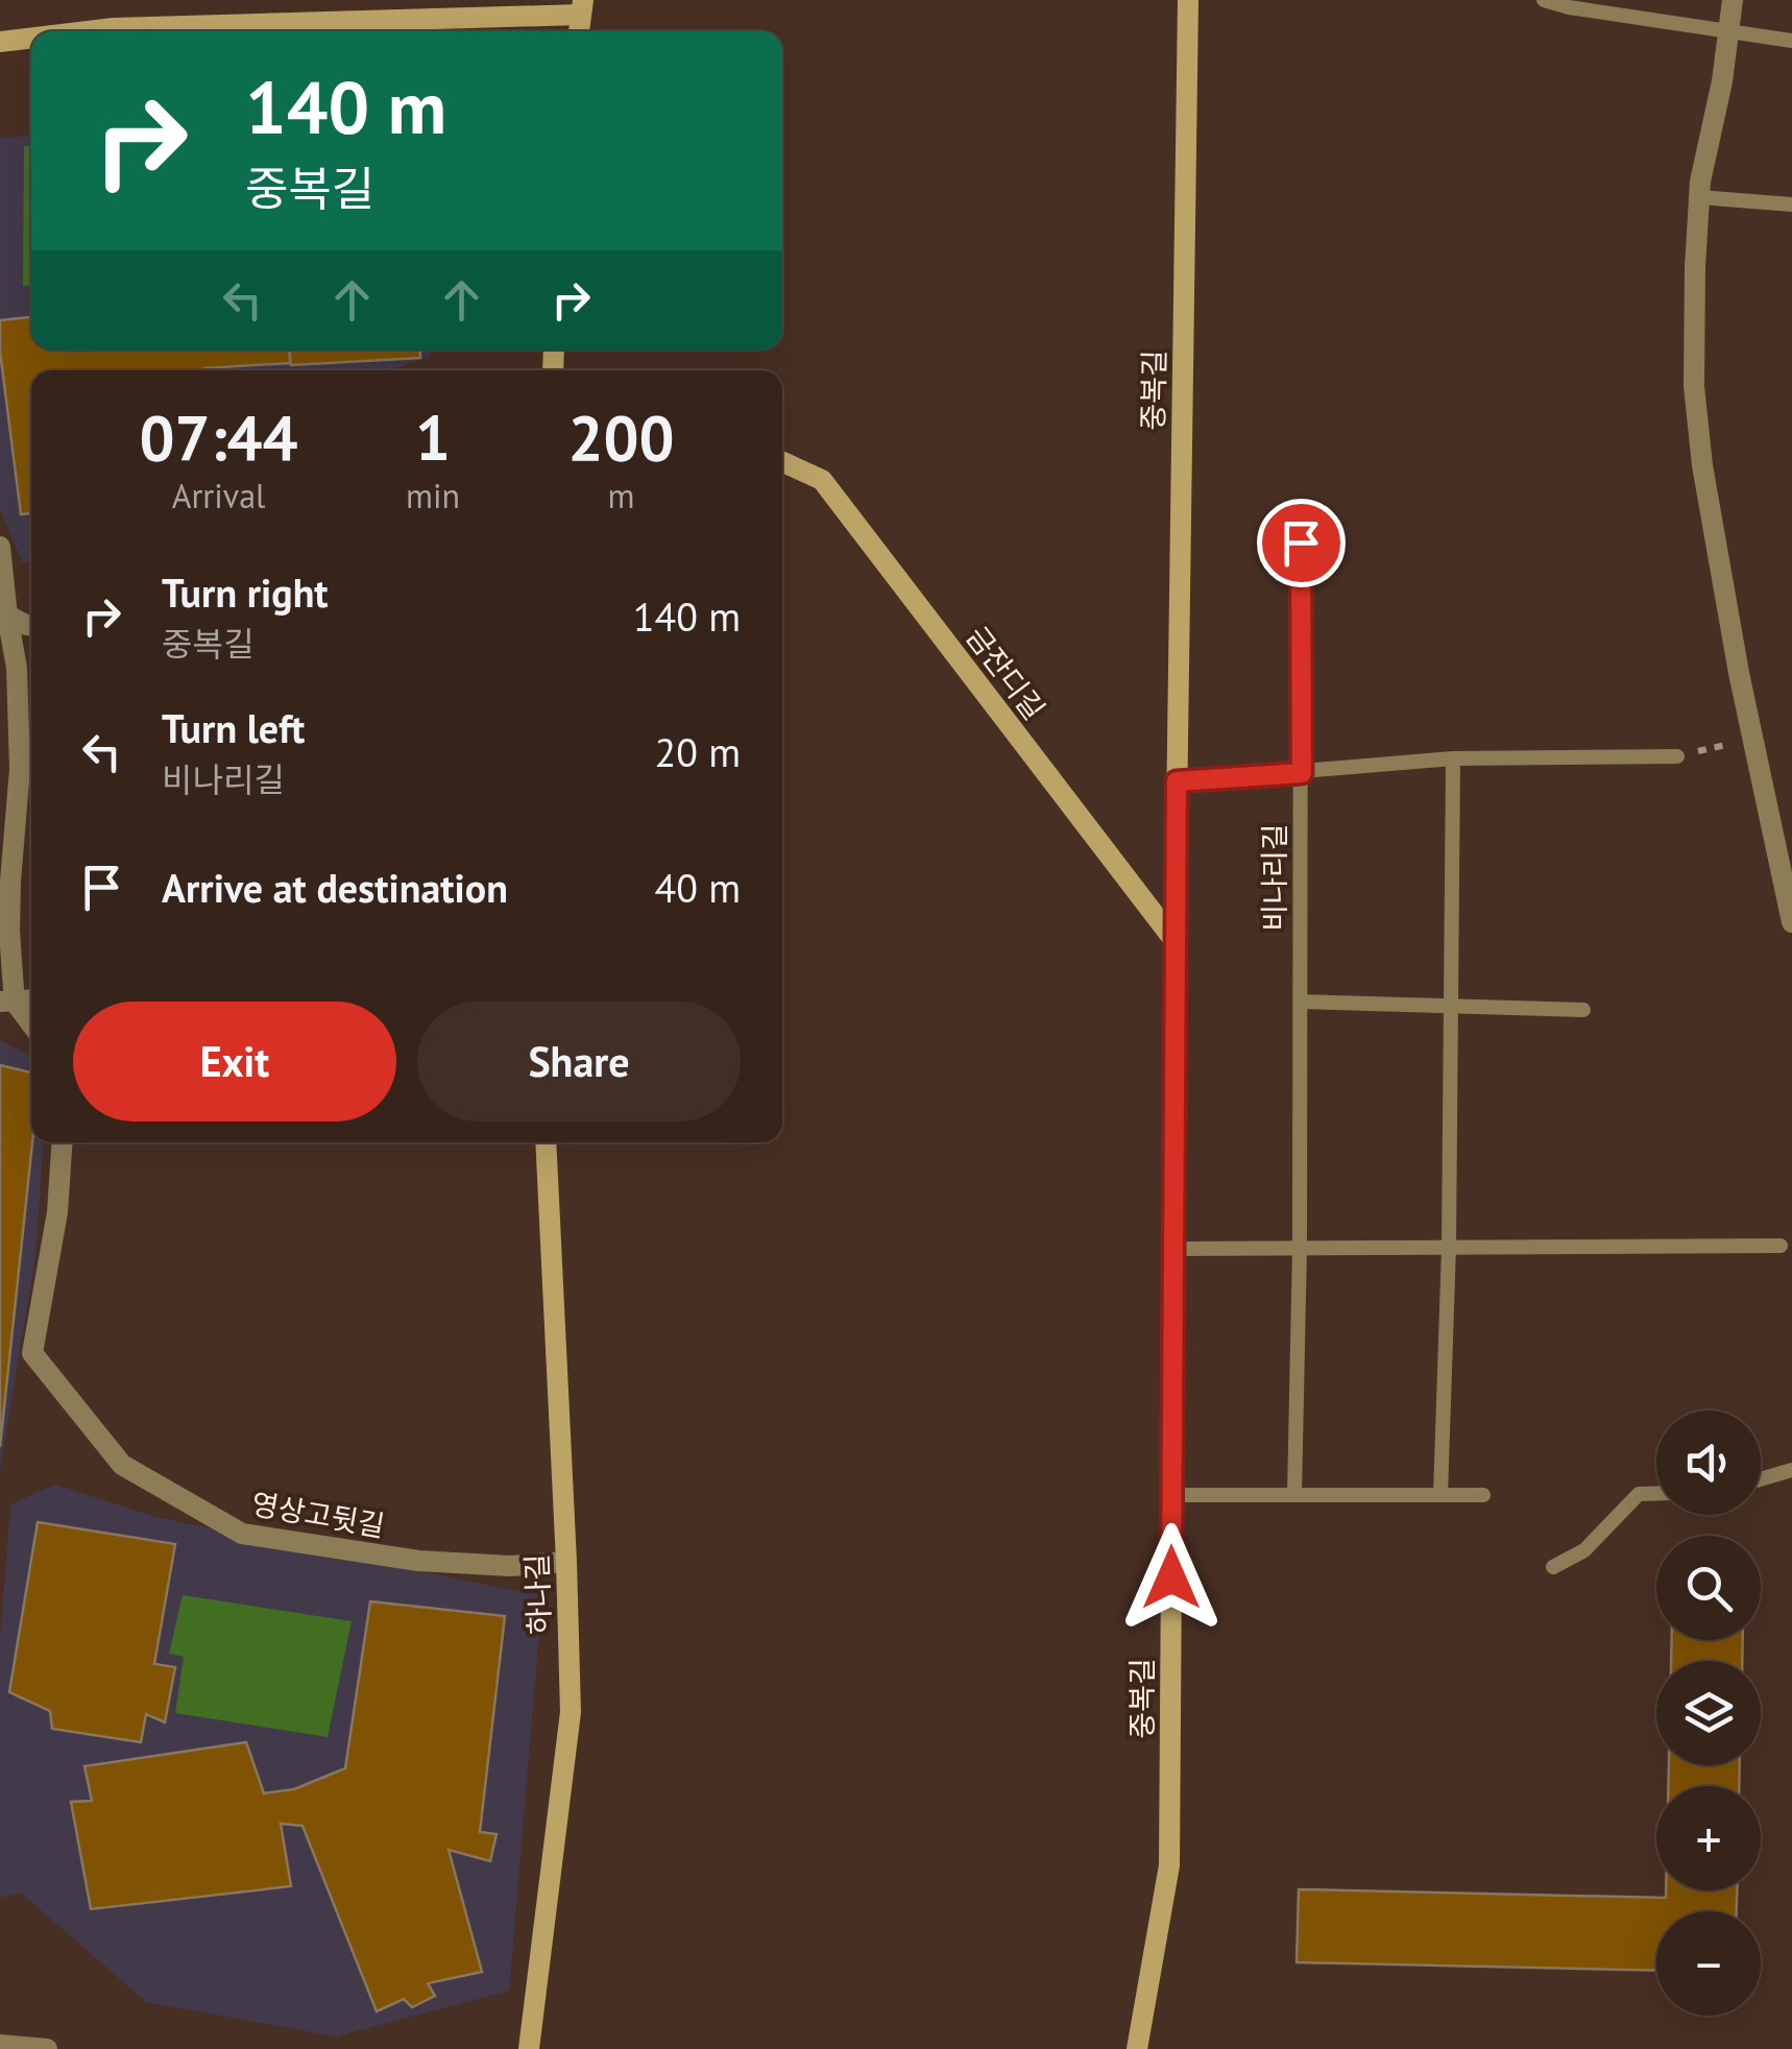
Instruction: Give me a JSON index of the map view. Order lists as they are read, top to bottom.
{
  "streets": {
    "street": [
      "중복길",
      "금잔디길",
      "영상고뒷길",
      "하나길"
    ],
    "lane": ["비나리길"]
  },
  "crossings": [
    ["중복길", "금잔디길"],
    ["영상고뒷길", "하나길"]
  ],
  "page": {
    "turn": ["140 m", "중복길"],
    "eta": [
      "07:44",
      "Arrival",
      "1",
      "min",
      "200",
      "m"
    ],
    "list": [
      {
        "name": "Turn right",
        "note": "중복길",
        "value": "140 m"
      },
      {
        "name": "Turn left",
        "note": "비나리길",
        "value": "20 m"
      },
      {
        "name": "Arrive at destination",
        "value": "40 m"
      }
    ],
    "buttons": ["Exit", "Share"],
    "map_buttons": ["+", "−"]
  }
}
